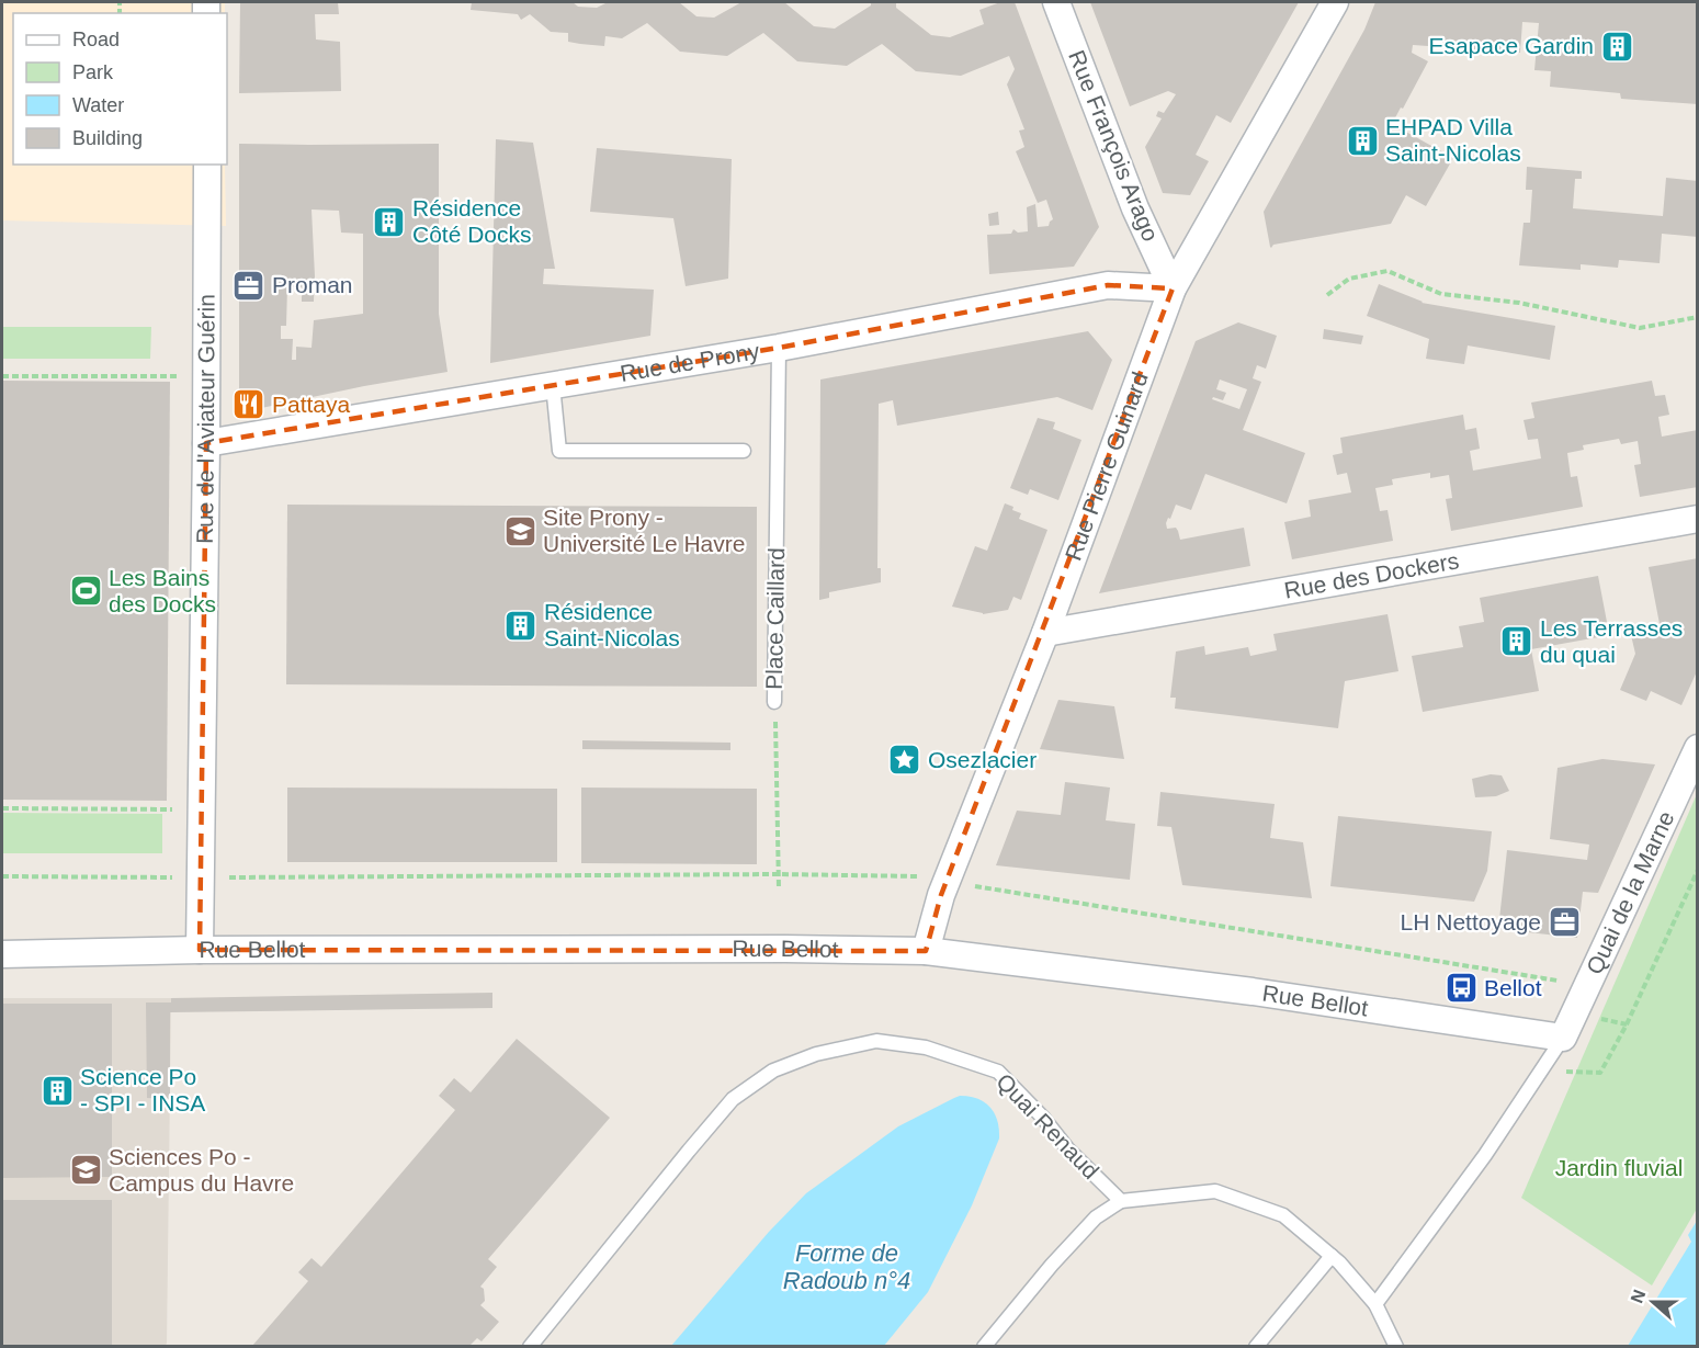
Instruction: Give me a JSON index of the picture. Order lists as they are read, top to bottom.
{
  "streets": {
    "street": [
      "Rue François Arago",
      "Rue de Prony",
      "Rue de l'Aviateur Guérin",
      "Rue Pierre Guinard",
      "Rue des Dockers",
      "Quai de la Marne",
      "Rue Bellot"
    ],
    "lane": ["Place Caillard", "Quai Renaud"]
  },
  "crossings": [
    ["Rue François Arago", "Rue de Prony"],
    ["Rue François Arago", "Rue Pierre Guinard"],
    ["Rue de Prony", "Rue de l'Aviateur Guérin"],
    ["Rue de Prony", "Rue Pierre Guinard"],
    ["Rue de Prony", "Place Caillard"],
    ["Rue de l'Aviateur Guérin", "Rue Bellot"],
    ["Rue Pierre Guinard", "Rue des Dockers"],
    ["Rue Pierre Guinard", "Rue Bellot"],
    ["Quai de la Marne", "Rue Bellot"]
  ],
  "water": ["Forme de Radoub n°4"],
  "parks": ["Jardin fluvial"],
  "places": {
    "building": [
      "Esapace Gardin",
      "EHPAD Villa Saint-Nicolas",
      "Résidence Côté Docks",
      "Résidence Saint-Nicolas",
      "Les Terrasses du quai",
      "Science Po - SPI - INSA"
    ],
    "office": ["Proman", "LH Nettoyage"],
    "restaurant": ["Pattaya"],
    "school or university": ["Site Prony - Université Le Havre", "Sciences Po - Campus du Havre"],
    "sports": ["Les Bains des Docks"],
    "place": ["Osezlacier"],
    "bus stop": ["Bellot"]
  },
  "legend": [
    "Road",
    "Park",
    "Water",
    "Building"
  ],
  "north": "left"
}
